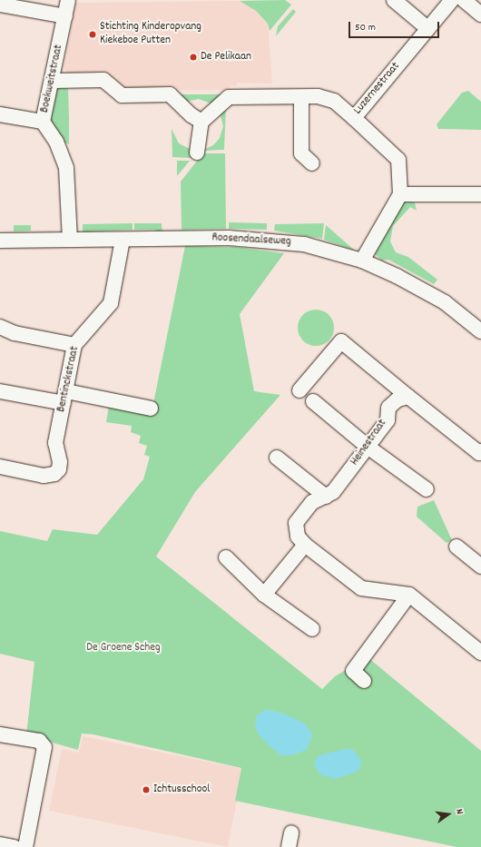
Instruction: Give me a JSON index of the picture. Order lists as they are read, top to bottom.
{
  "streets": {
    "street": [
      "Boekweitstraat",
      "Luzernestraat",
      "Roosendaalseweg",
      "Bentinckstraat",
      "Heinestraat"
    ]
  },
  "crossings": [
    ["Boekweitstraat", "Roosendaalseweg"],
    ["Roosendaalseweg", "Bentinckstraat"]
  ],
  "parks": ["De Groene Scheg"],
  "places": ["Stichting Kinderopvang Kiekeboe Putten", "De Pelikaan", "Ichtusschool"],
  "scale_bar": "50 m",
  "north": "right"
}
